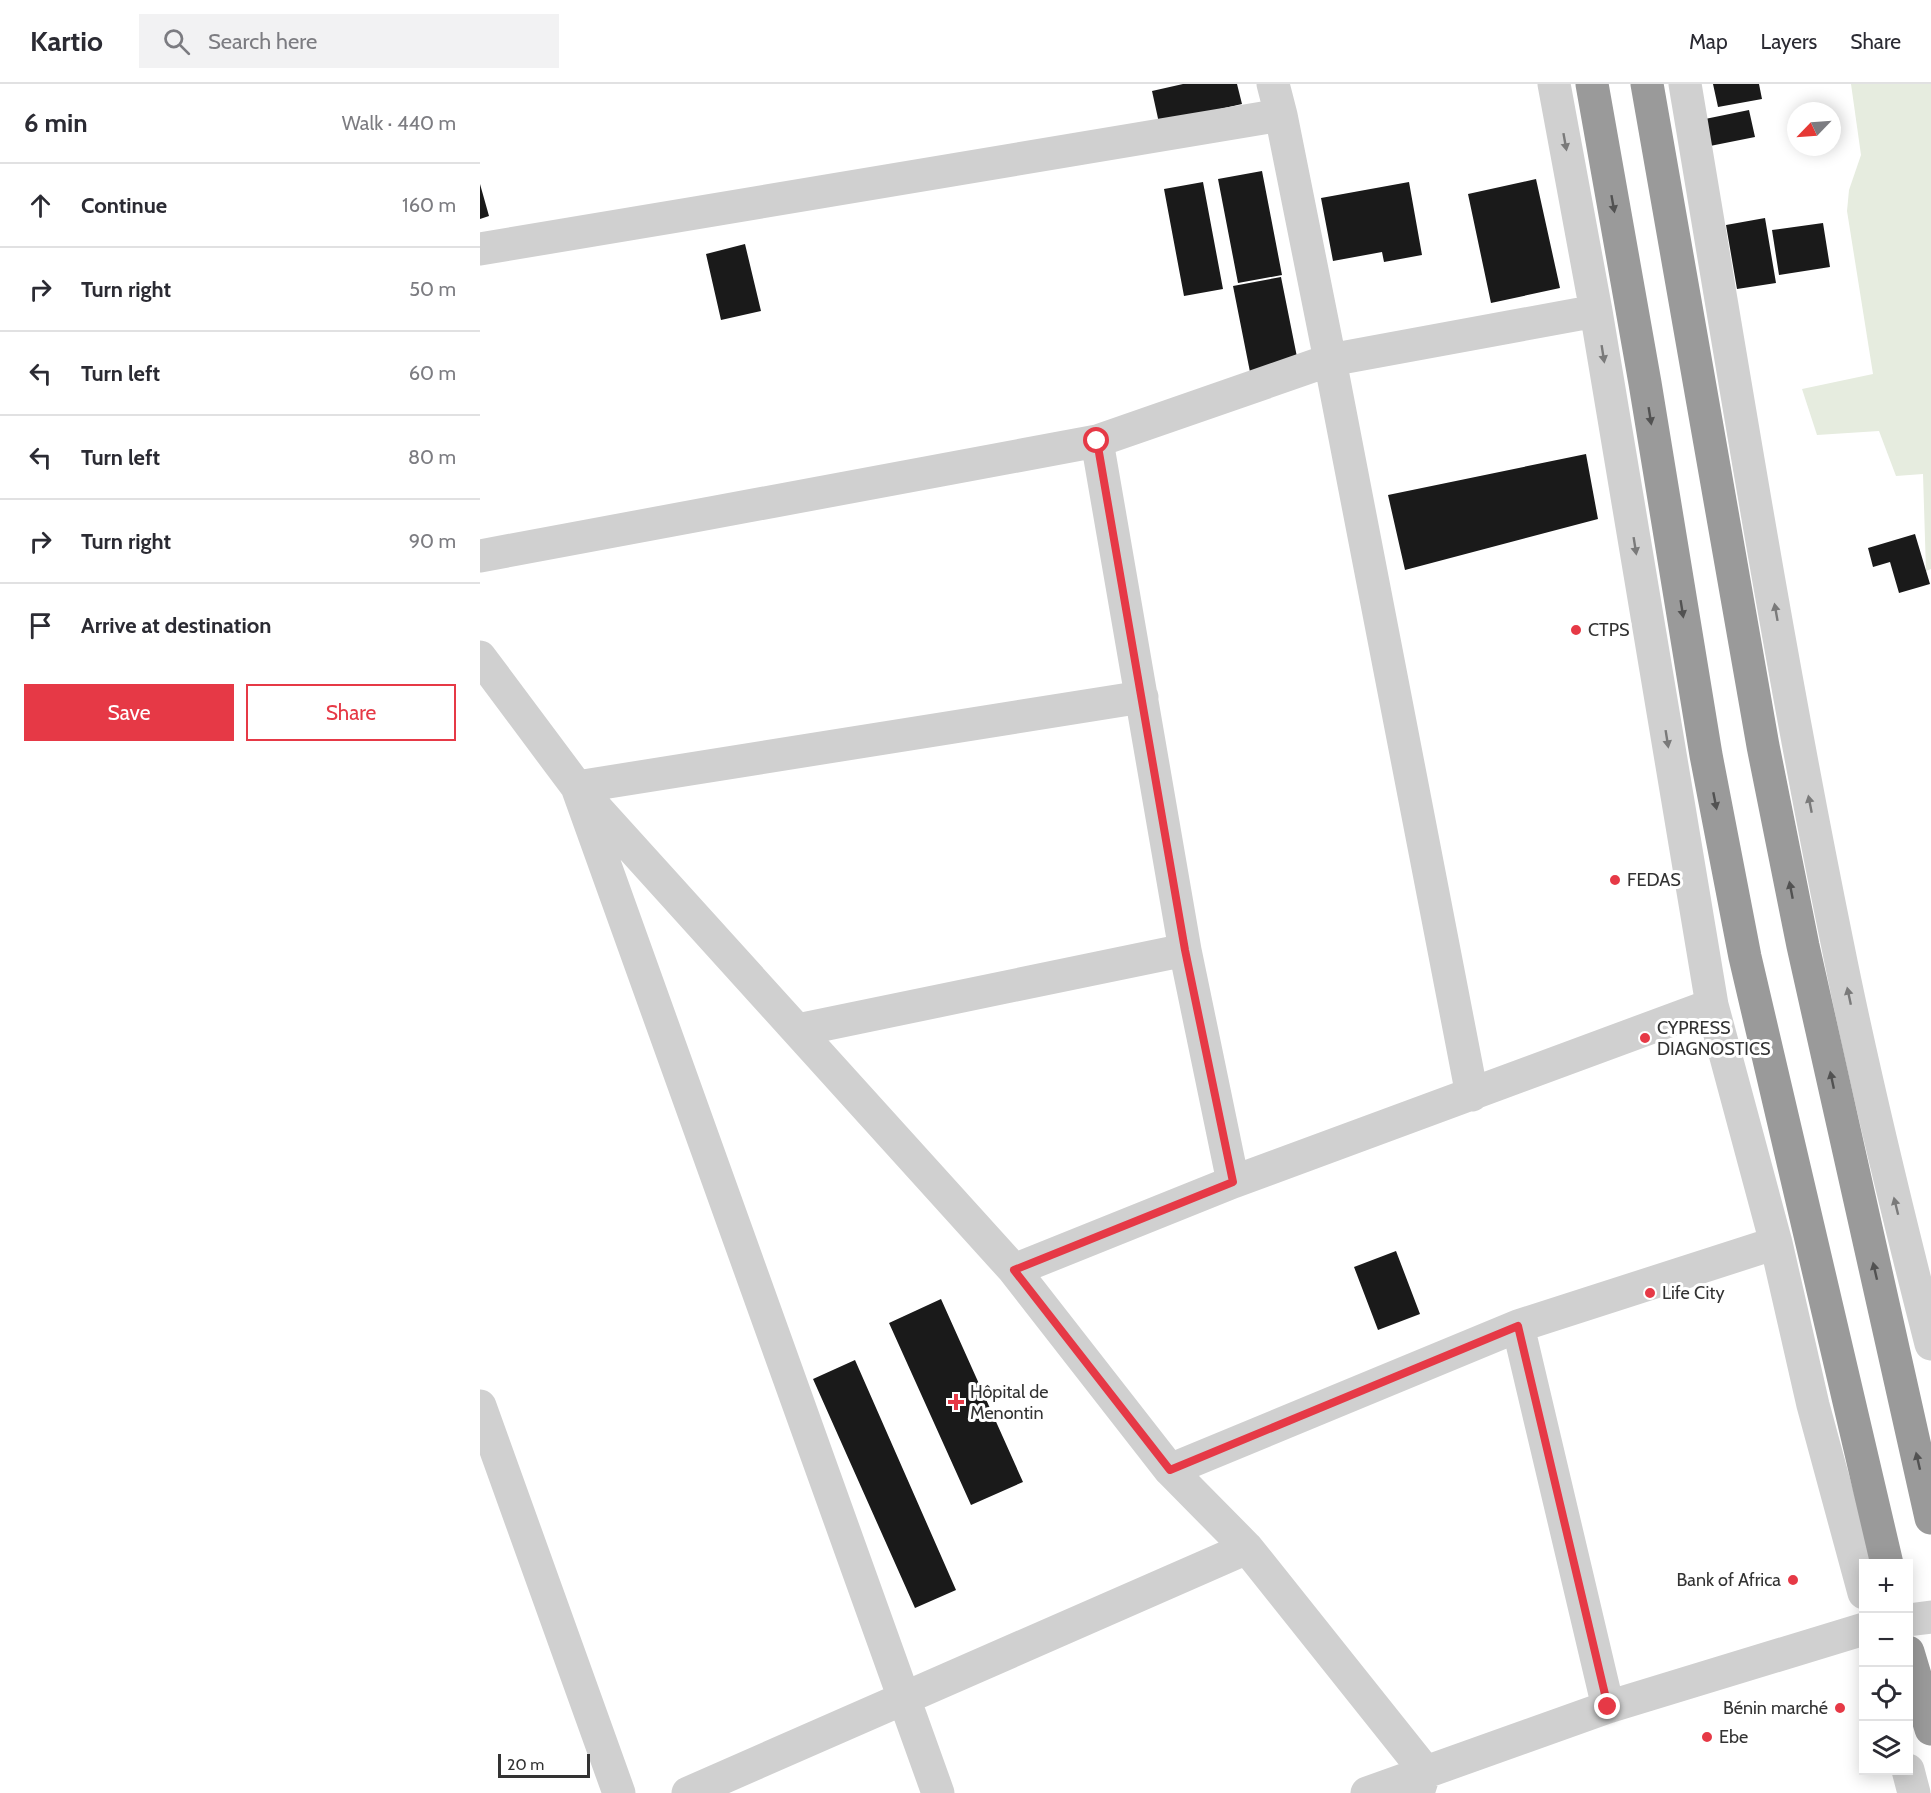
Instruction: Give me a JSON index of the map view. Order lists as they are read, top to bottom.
{
  "places": {
    "other": [
      "CTPS",
      "FEDAS",
      "CYPRESS DIAGNOSTICS",
      "Life City",
      "Bank of Africa",
      "Bénin marché",
      "Ebe"
    ],
    "health": ["Hôpital de Menontin"]
  },
  "scale_bar": "20 m",
  "north": "bottom left",
  "page": {
    "header": "Kartio",
    "search": "Search here",
    "nav": ["Map", "Layers", "Share"],
    "heading": ["6 min", "Walk · 440 m"],
    "list": [
      ["Continue", "160 m"],
      ["Turn right", "50 m"],
      ["Turn left", "60 m"],
      ["Turn left", "80 m"],
      ["Turn right", "90 m"],
      "Arrive at destination"
    ],
    "buttons": ["Save", "Share"],
    "map_buttons": ["+", "−"],
    "scale": "20 m"
  }
}
